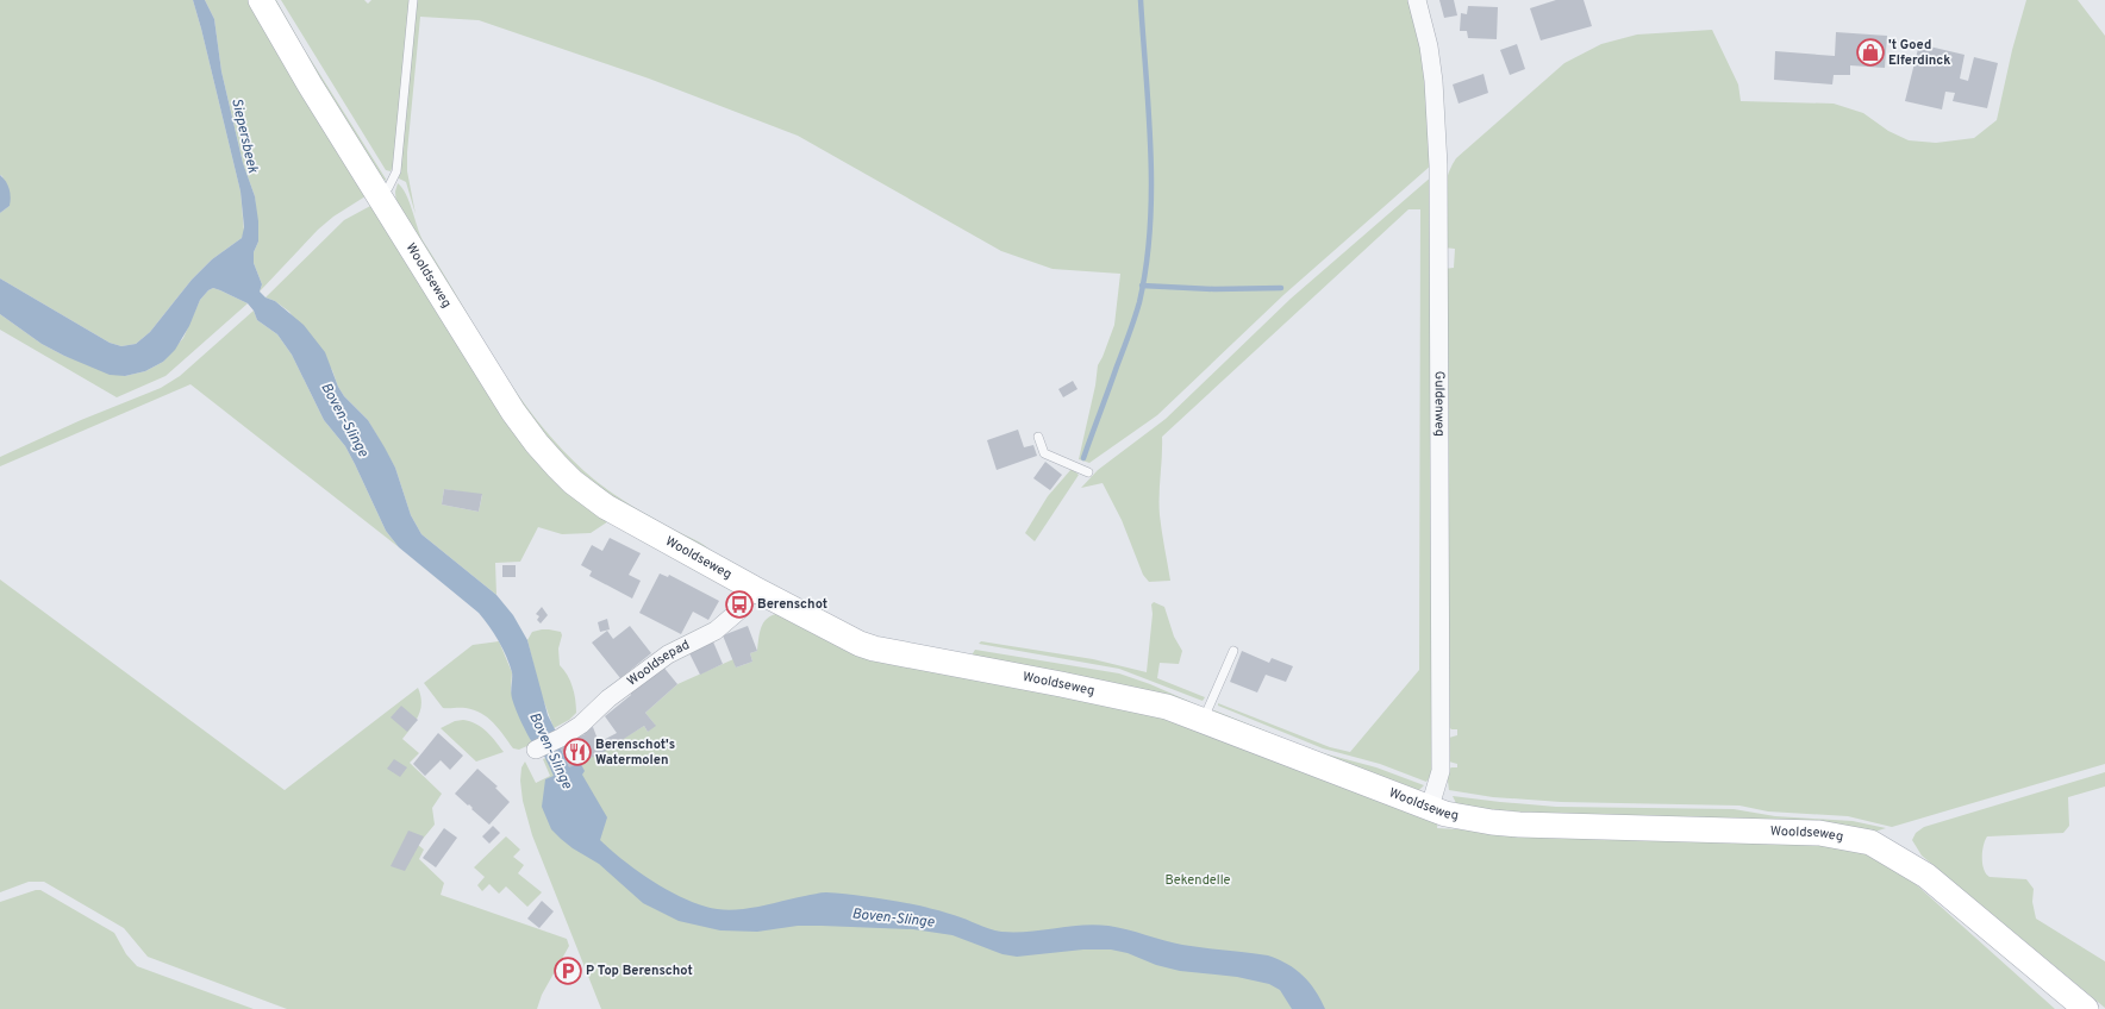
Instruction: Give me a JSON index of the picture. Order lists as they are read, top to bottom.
{
  "streets": {
    "main road": ["Wooldseweg"],
    "street": ["Guldenweg", "Wooldsepad"]
  },
  "crossings": [
    ["Wooldseweg", "Guldenweg"],
    ["Wooldseweg", "Wooldsepad"]
  ],
  "water": ["Siepersbeek", "Boven-Slinge"],
  "parks": ["Bekendelle"],
  "places": {
    "shop": ["'t Goed Elferdinck"],
    "bus stop": ["Berenschot"],
    "restaurant": ["Berenschot's Watermolen"],
    "parking": ["P Top Berenschot"]
  }
}
